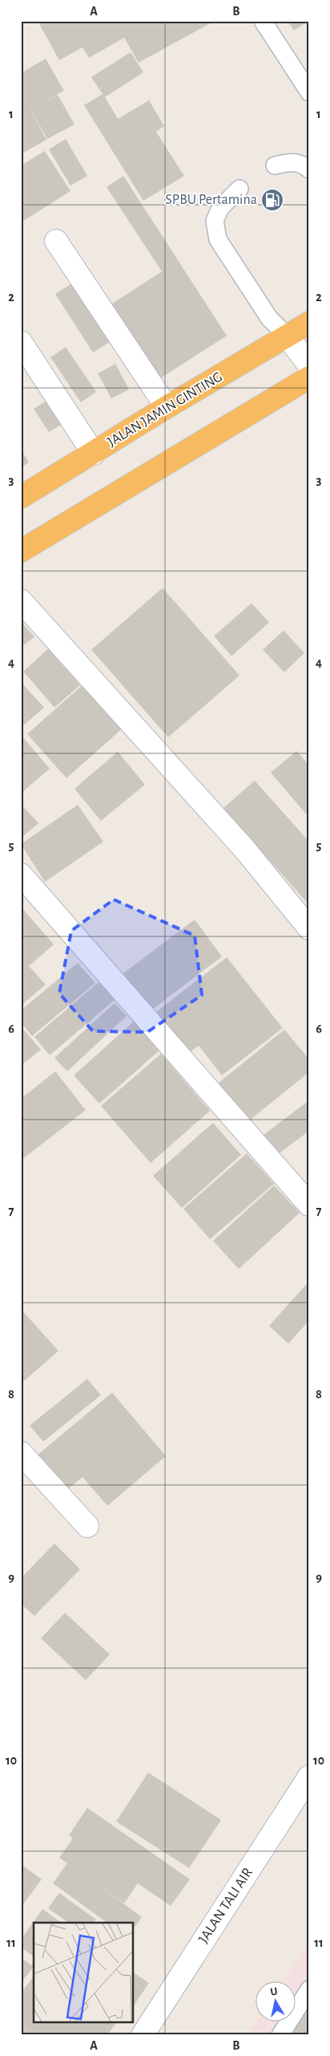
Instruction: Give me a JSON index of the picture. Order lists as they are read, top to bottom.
{
  "streets": {
    "highway": ["JALAN JAMIN GINTING"],
    "street": ["JALAN TALI AIR"]
  },
  "places": {
    "fuel station": ["SPBU Pertamina"]
  },
  "north": "top",
  "grid": {
    "columns": ["A", "B"],
    "rows": [
      "1",
      "2",
      "3",
      "4",
      "5",
      "6",
      "7",
      "8",
      "9",
      "10",
      "11"
    ]
  }
}
